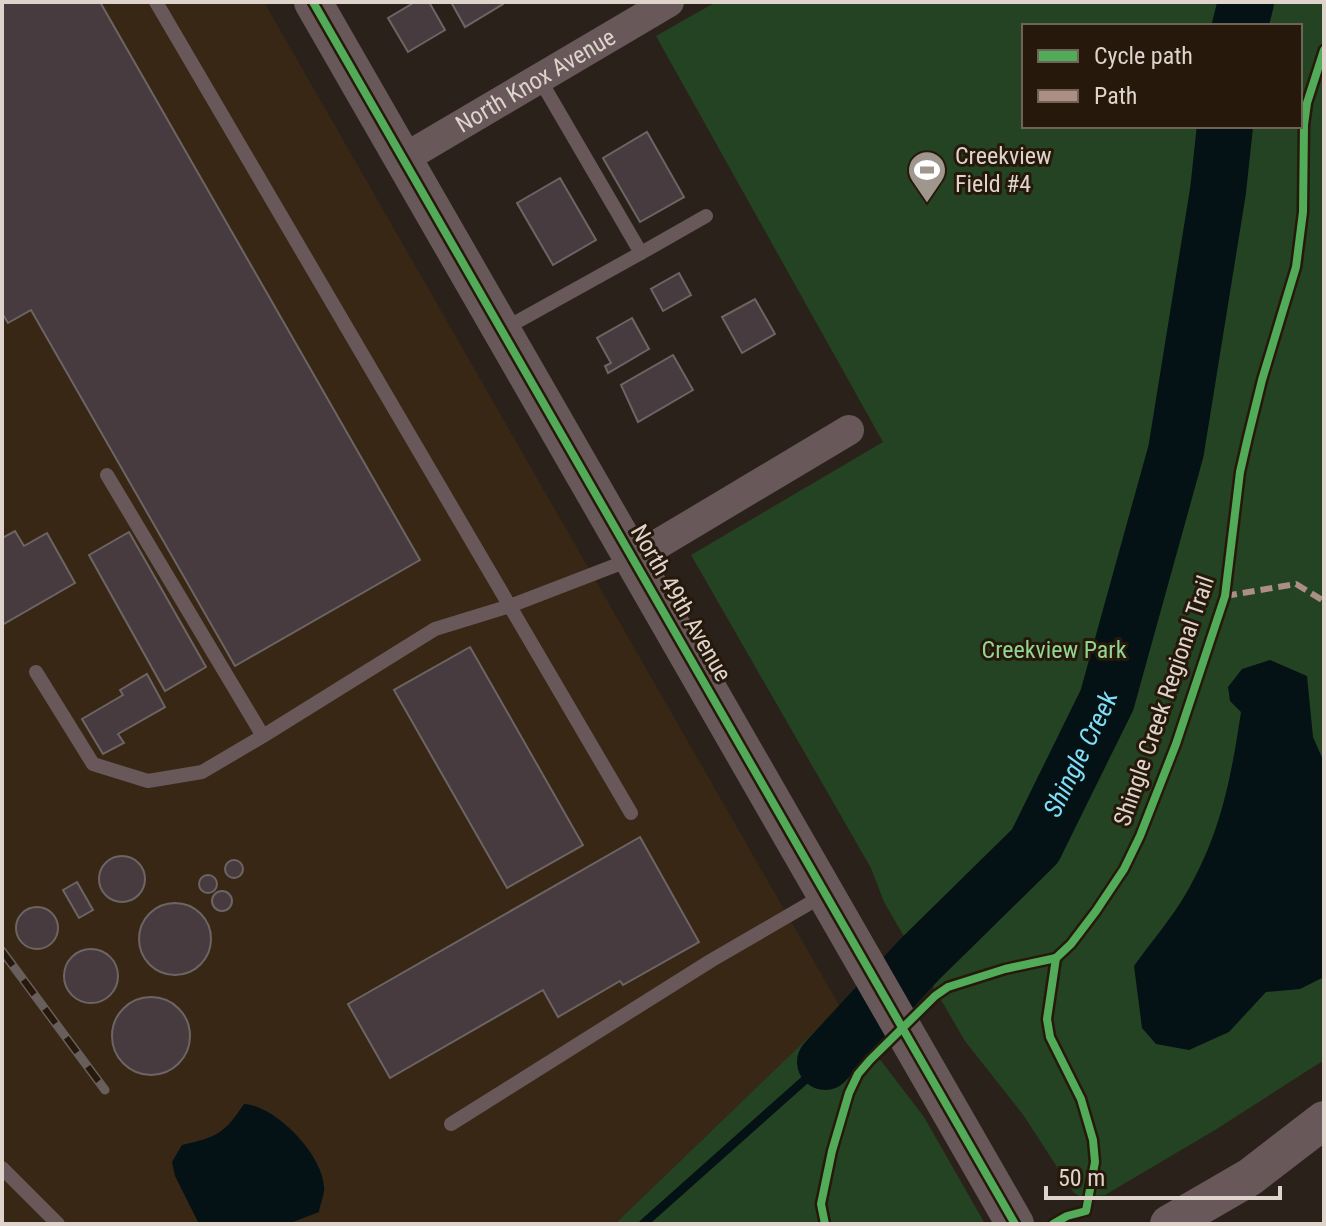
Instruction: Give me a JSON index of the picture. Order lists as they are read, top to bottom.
{
  "streets": {
    "street": ["North Knox Avenue", "North 49th Avenue"],
    "cycle path": ["Shingle Creek Regional Trail"]
  },
  "crossings": [
    ["North Knox Avenue", "North 49th Avenue"]
  ],
  "water": ["Shingle Creek"],
  "parks": ["Creekview Park"],
  "places": {
    "sports": ["Creekview Field #4"]
  },
  "legend": ["Cycle path", "Path"],
  "scale_bar": "50 m"
}
